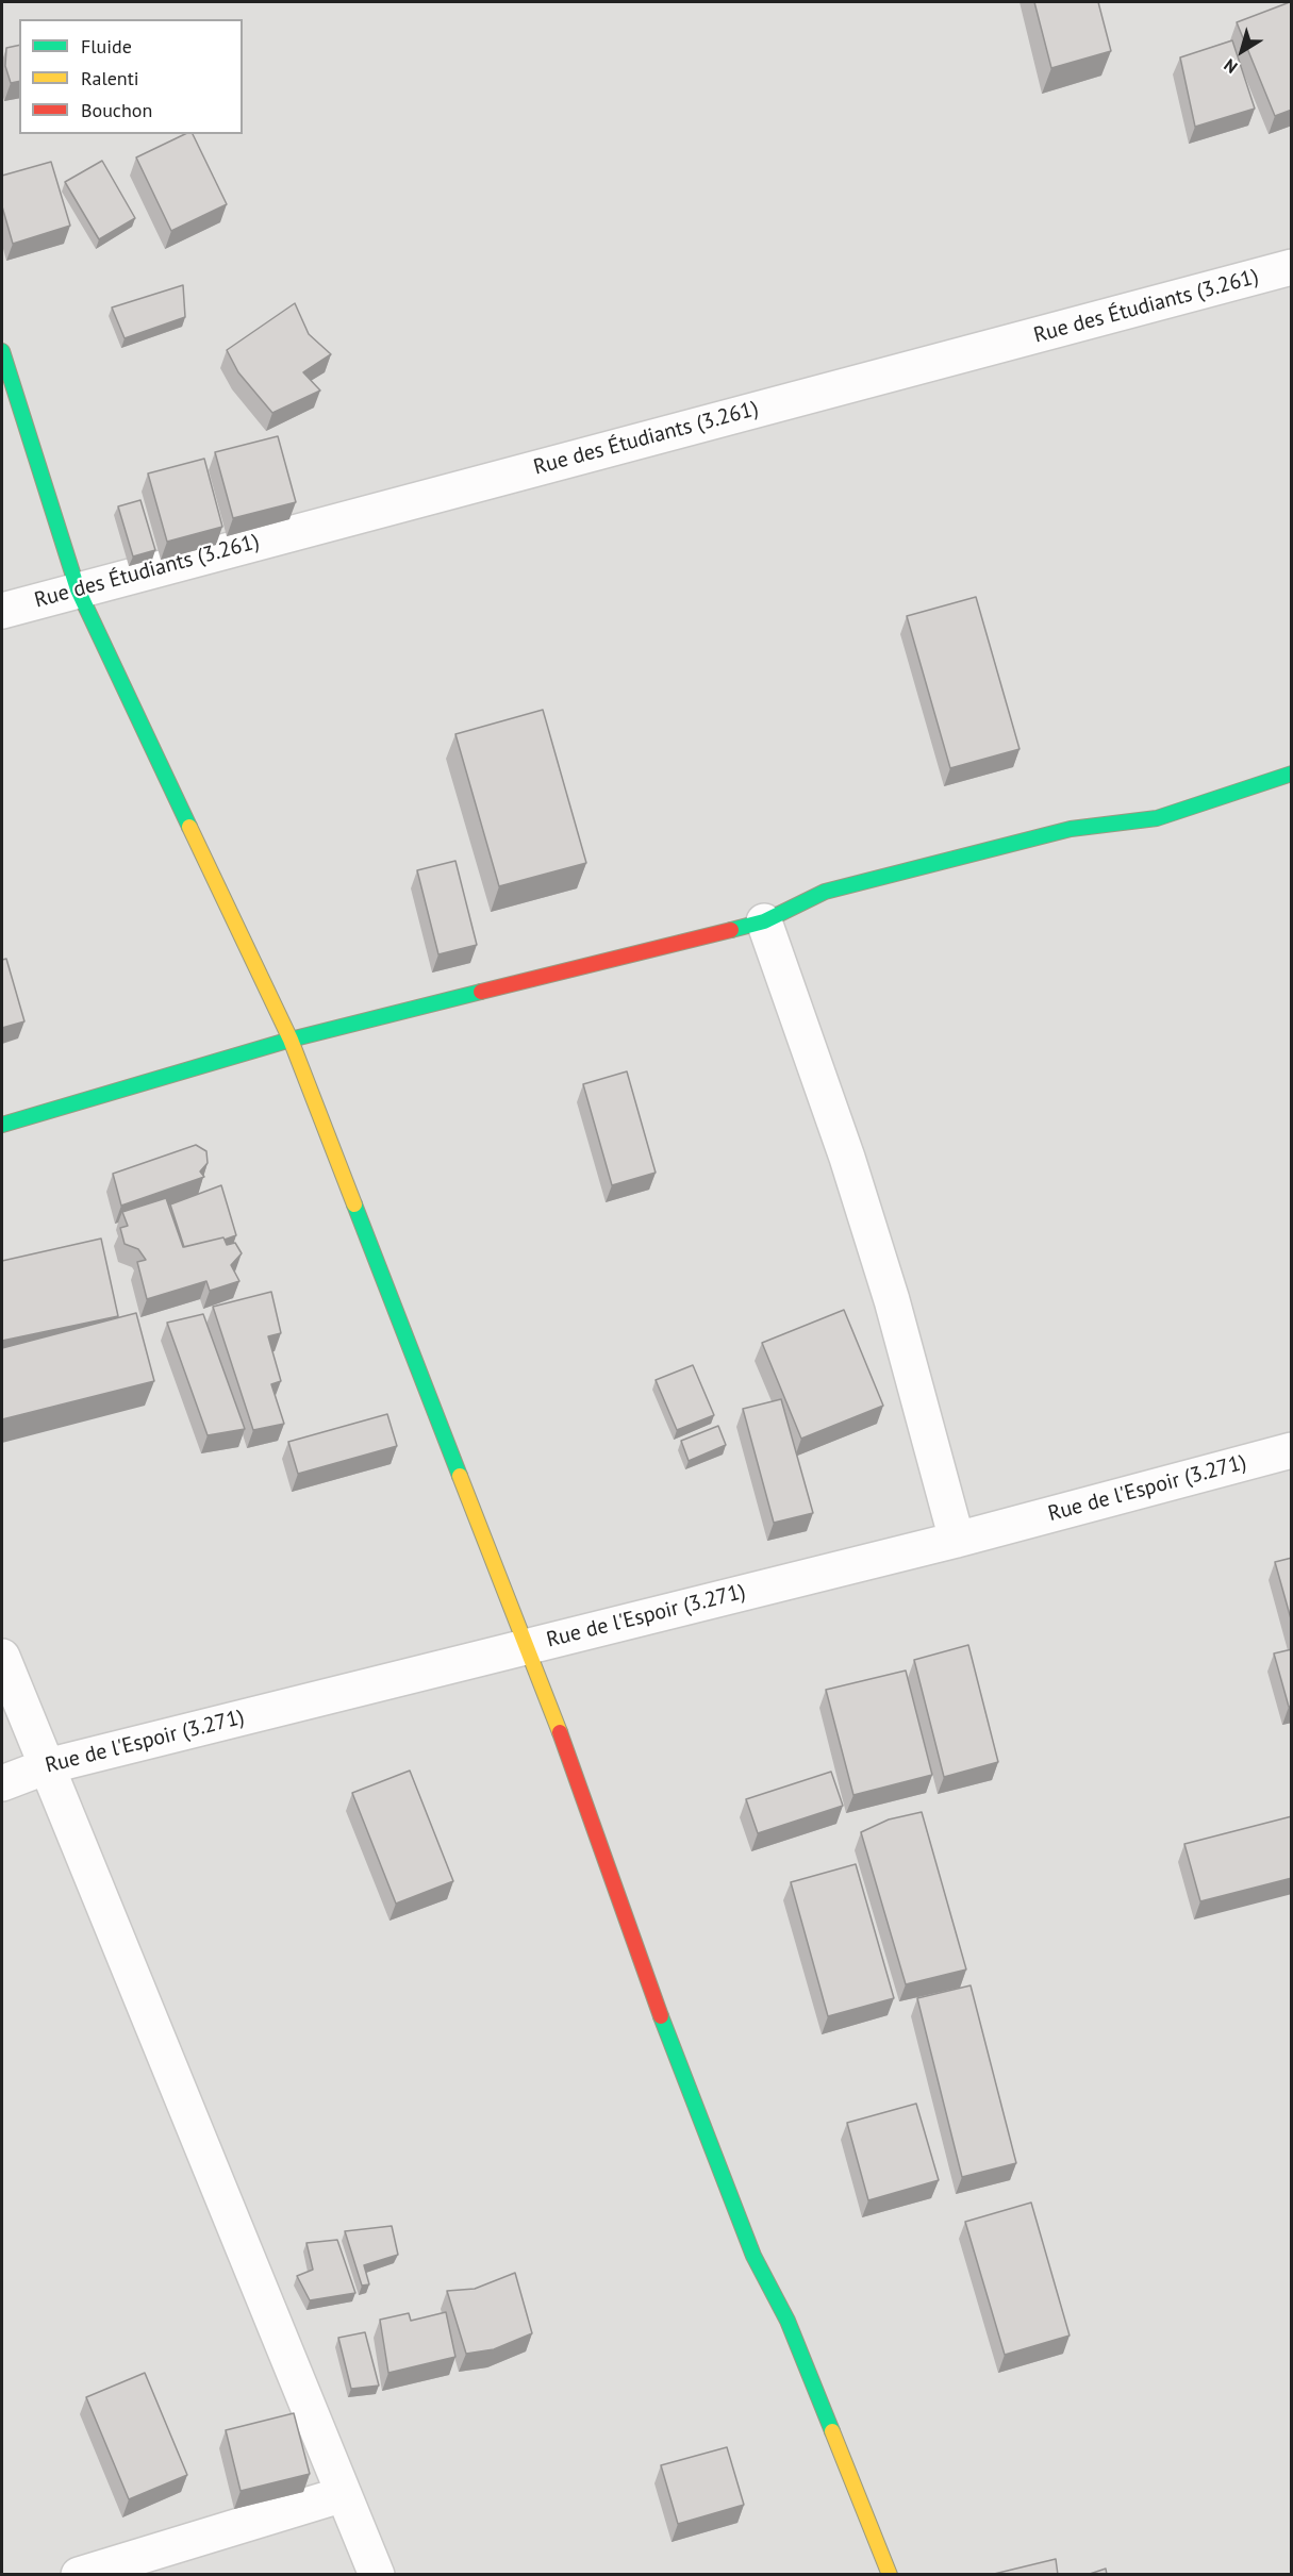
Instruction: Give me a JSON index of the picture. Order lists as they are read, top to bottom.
{
  "streets": {
    "street": ["Rue des Étudiants (3.261)", "Rue de l'Espoir (3.271)"]
  },
  "legend": ["Fluide", "Ralenti", "Bouchon"],
  "north": "bottom left"
}
